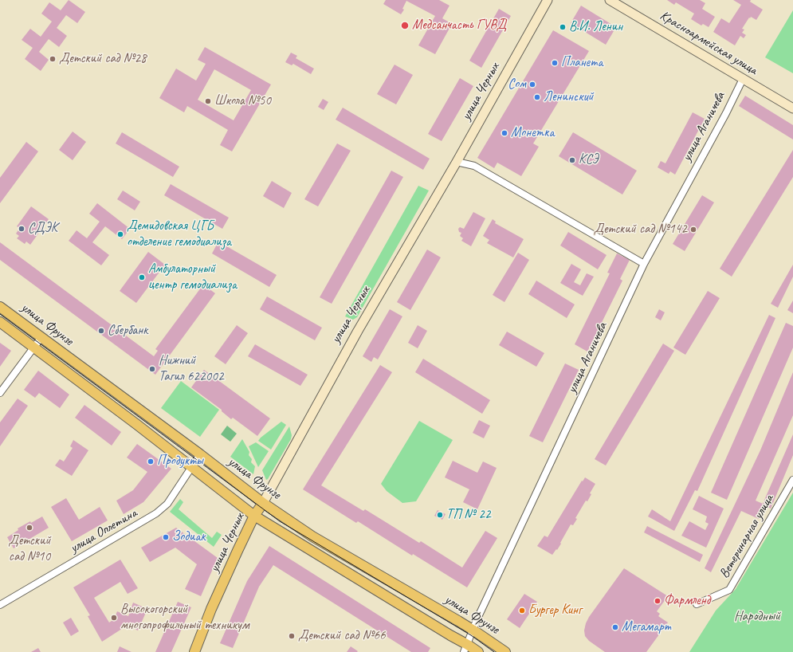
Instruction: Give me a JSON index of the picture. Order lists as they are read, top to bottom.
{
  "streets": {
    "main road": ["улица Черных", "улица Фрунзе"],
    "street": [
      "Красноармейская улица",
      "улица Аганичева",
      "улица Оплетина",
      "Ветеринарная улица"
    ]
  },
  "crossings": [
    ["Красноармейская улица", "улица Аганичева"],
    ["улица Черных", "улица Фрунзе"],
    ["улица Аганичева", "улица Фрунзе"],
    ["улица Фрунзе", "улица Оплетина"]
  ],
  "parks": ["Народный"],
  "places": [
    "Медсанчасть ГУВД",
    "В.И. Ленин",
    "Детский сад №28",
    "Планета",
    "Сом",
    "Ленинский",
    "Школа №50",
    "Монетка",
    "КСЭ",
    "СДЭК",
    "Детский сад №142",
    "Демидовская ЦГБ отделение гемодиализа",
    "Амбулаторный центр гемодиализа",
    "Сбербанк",
    "Нижний Тагил 622002",
    "Продукты",
    "ТП № 22",
    "Детский сад №10",
    "Зодиак",
    "Фармленд",
    "Бургер Кинг",
    "Высокогорский многопрофильный техникум",
    "Мегамарт",
    "Детский сад №66"
  ]
}
